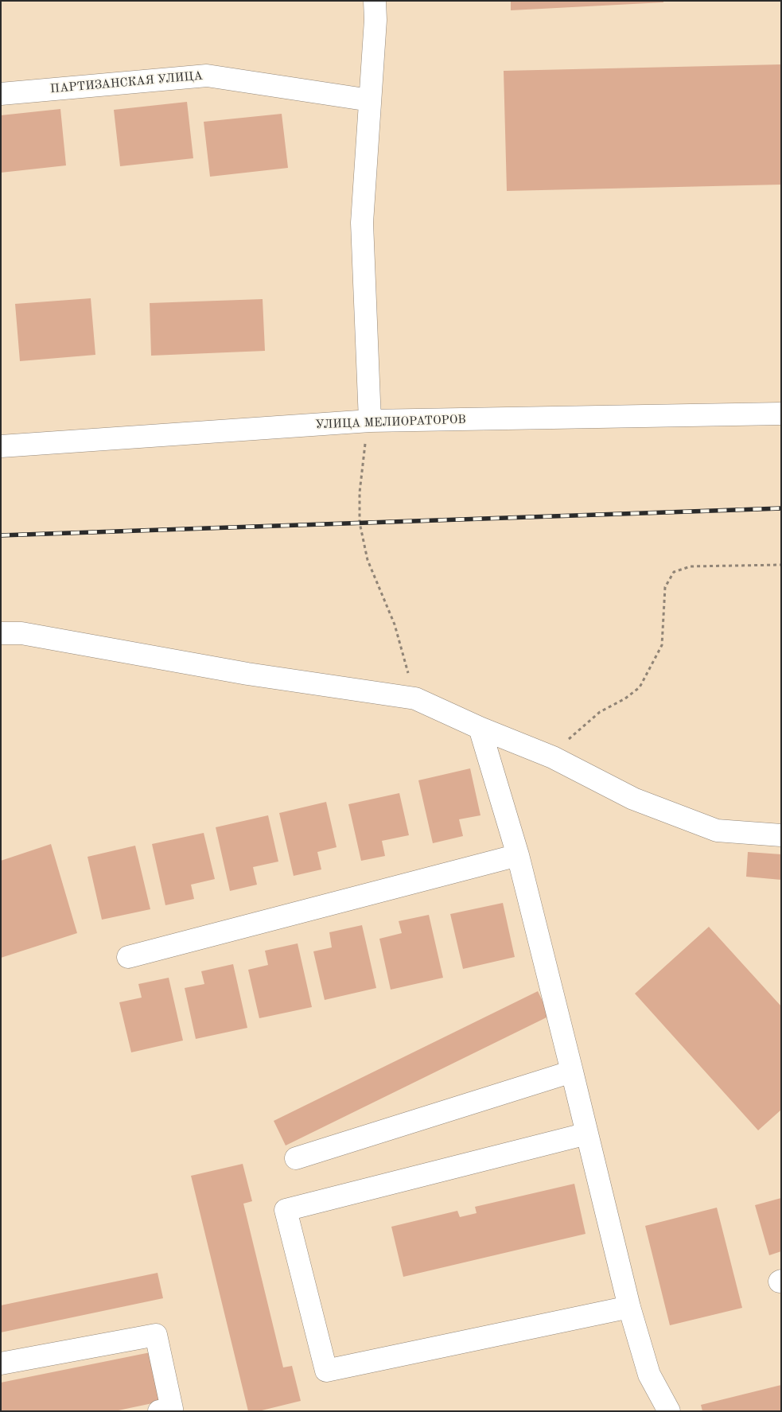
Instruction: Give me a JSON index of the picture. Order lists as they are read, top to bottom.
{
  "streets": {
    "street": ["ПАРТИЗАНСКАЯ УЛИЦА", "УЛИЦА МЕЛИОРАТОРОВ"]
  }
}
